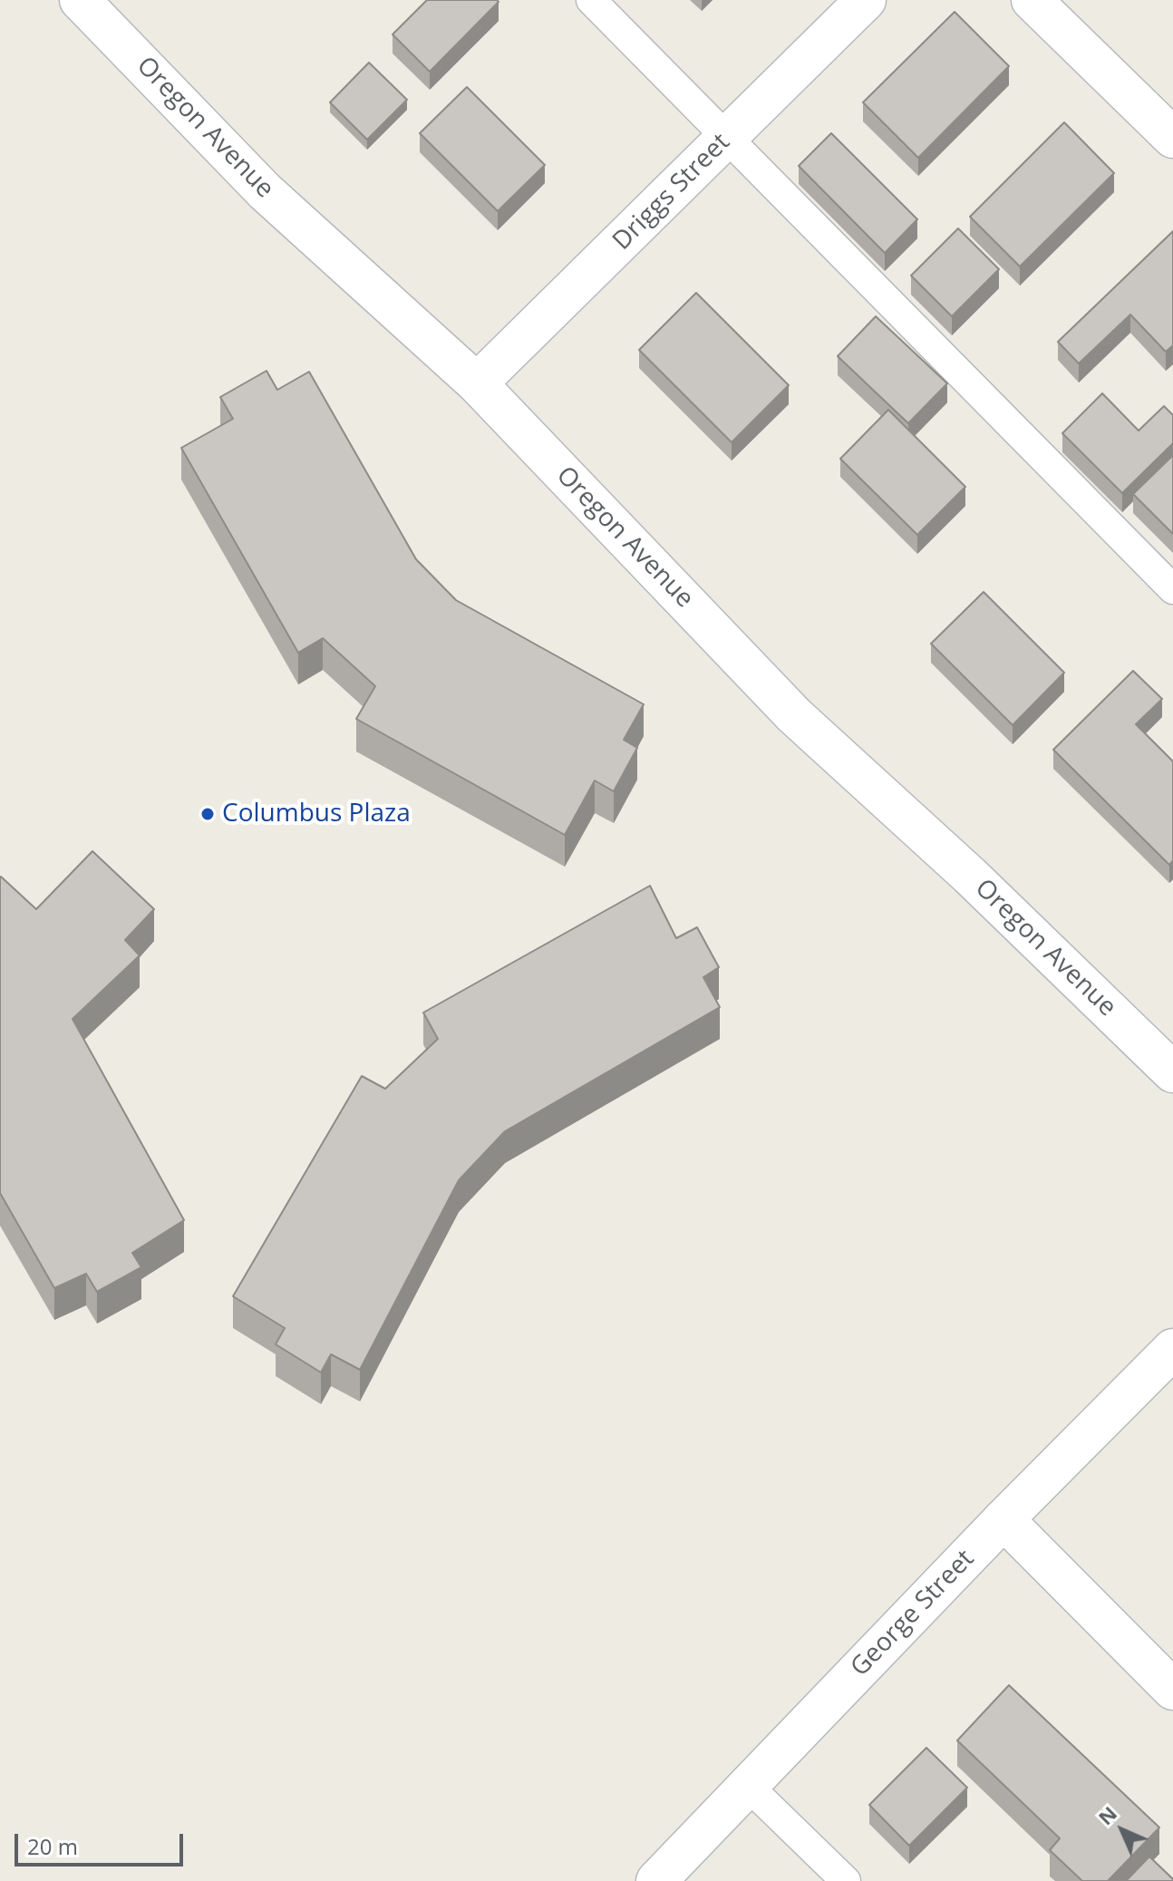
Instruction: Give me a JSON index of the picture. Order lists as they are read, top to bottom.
{
  "streets": {
    "street": ["Oregon Avenue", "Driggs Street", "George Street"]
  },
  "crossings": [
    ["Oregon Avenue", "Driggs Street"]
  ],
  "places": ["Columbus Plaza"],
  "scale_bar": "20 m",
  "north": "top left"
}
